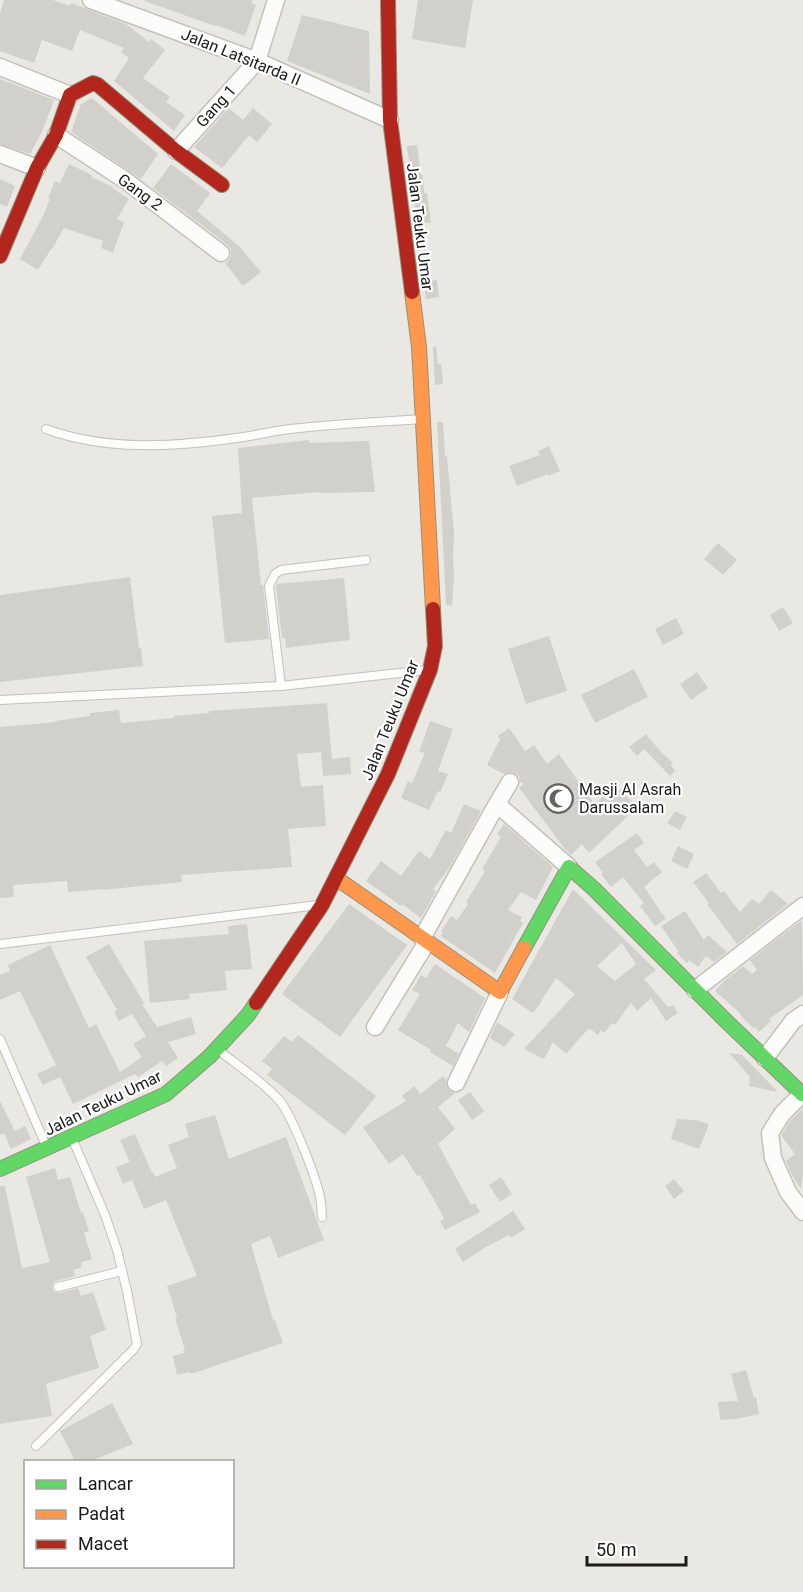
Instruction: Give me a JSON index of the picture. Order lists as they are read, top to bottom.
{
  "streets": {
    "main road": ["Jalan Teuku Umar"],
    "street": ["Jalan Latsitarda II", "Gang 1", "Gang 2"]
  },
  "crossings": [
    ["Jalan Latsitarda II", "Gang 1"],
    ["Jalan Latsitarda II", "Jalan Teuku Umar"]
  ],
  "places": {
    "mosque": ["Masji Al Asrah Darussalam"]
  },
  "legend": ["Lancar", "Padat", "Macet"],
  "scale_bar": "50 m"
}
